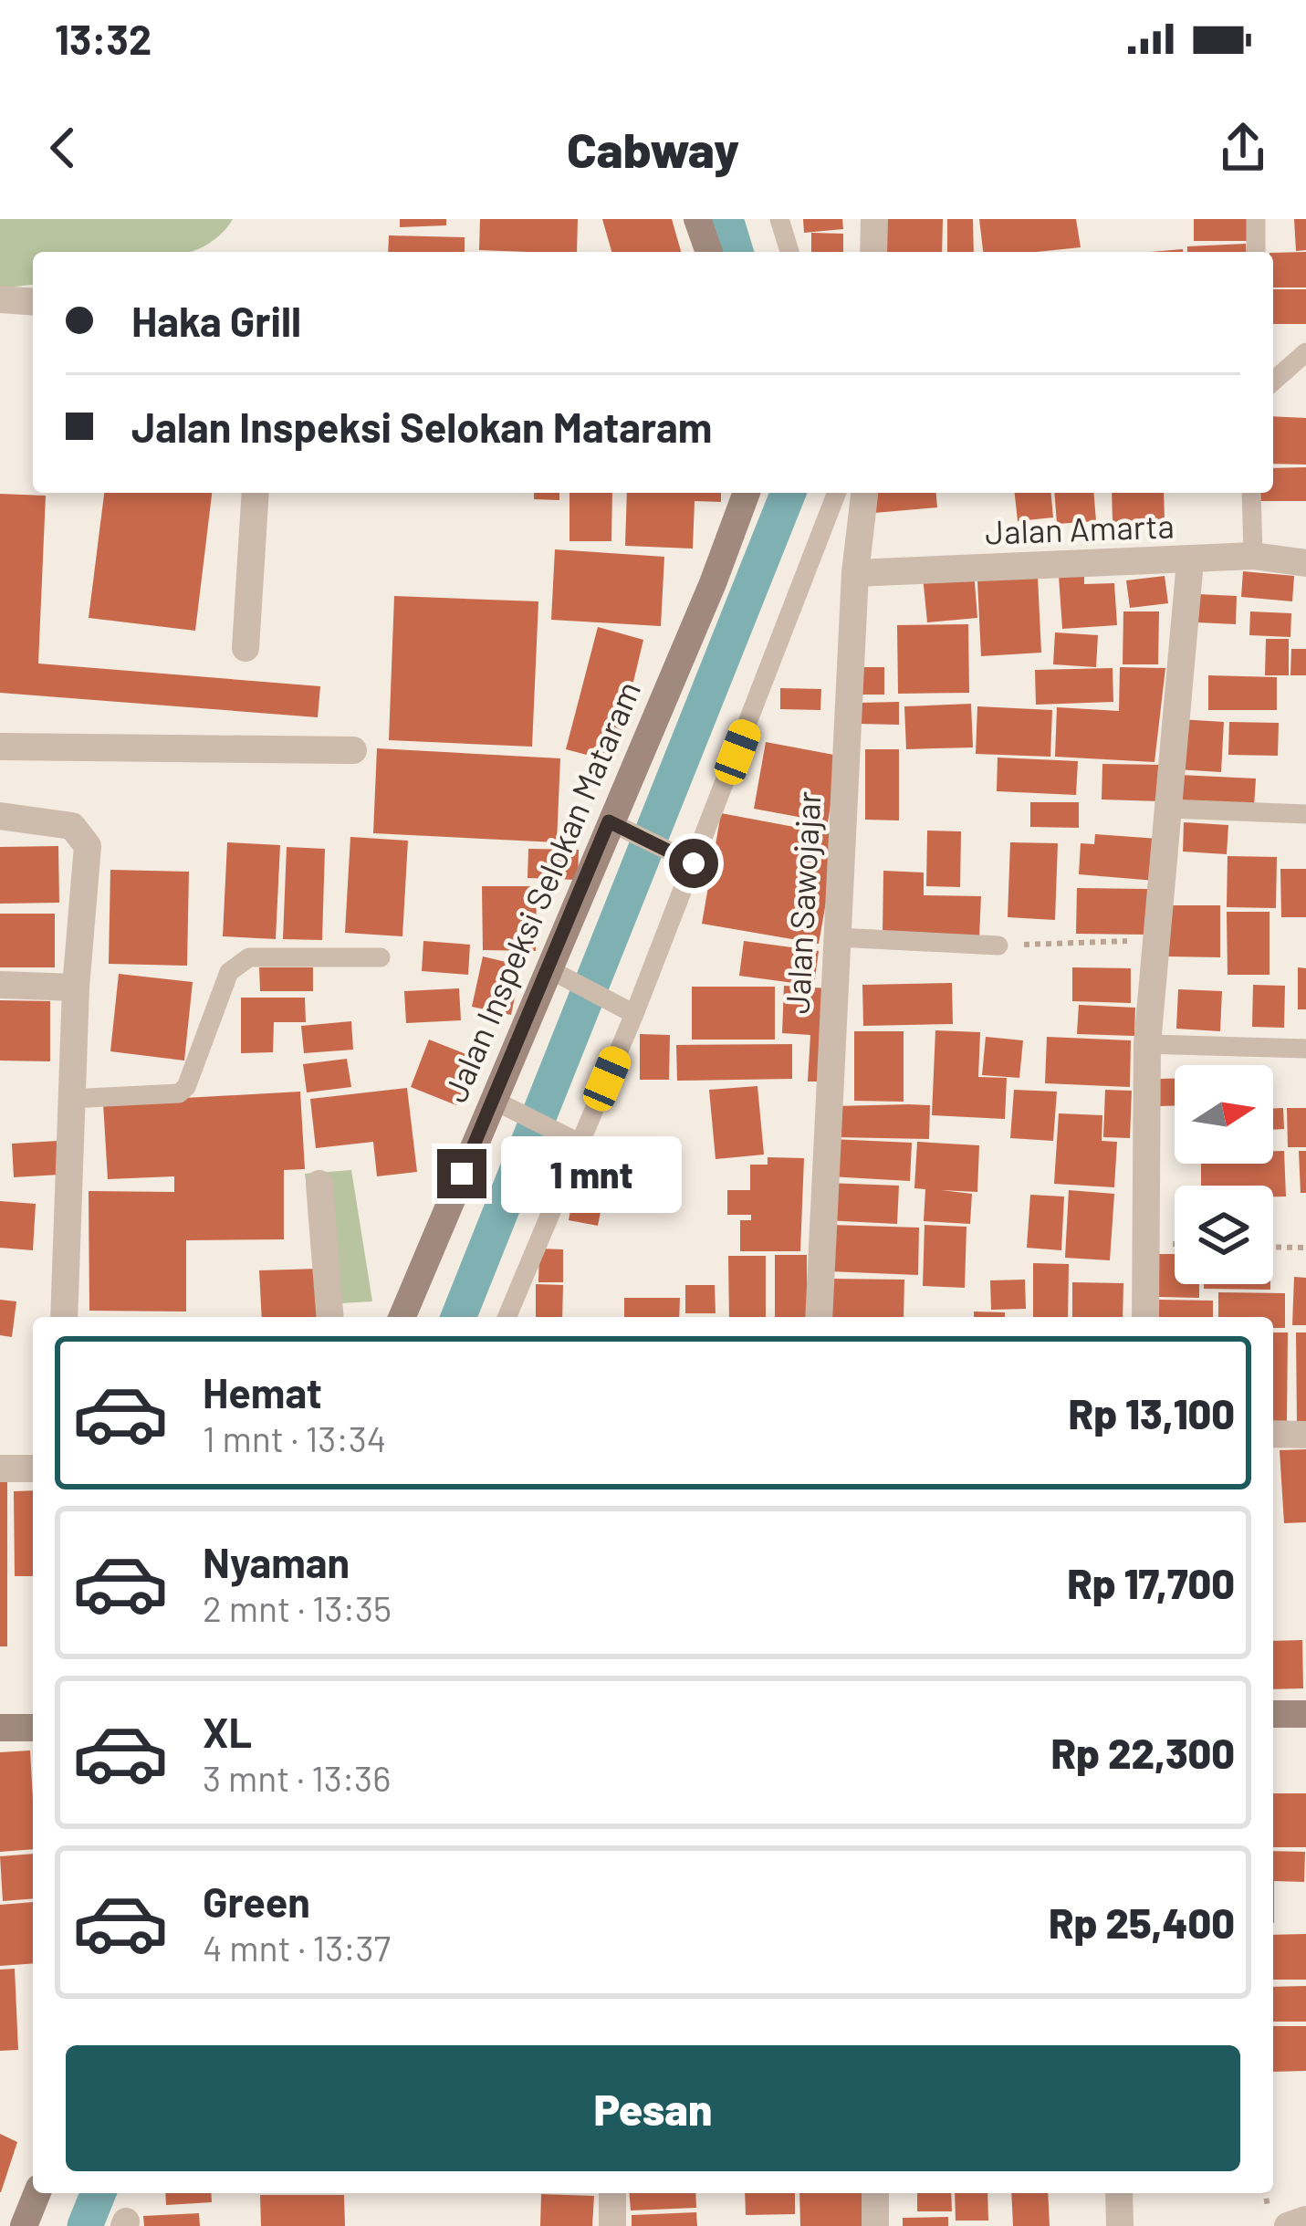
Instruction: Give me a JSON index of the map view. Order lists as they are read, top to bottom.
{
  "streets": {
    "main road": ["Jalan Inspeksi Selokan Mataram"],
    "street": ["Jalan Amarta", "Jalan Sawojajar"]
  },
  "crossings": [
    ["Jalan Amarta", "Jalan Sawojajar"]
  ],
  "north": "right",
  "page": {
    "status": "13:32",
    "header": "Cabway",
    "banner": ["Haka Grill", "Jalan Inspeksi Selokan Mataram"],
    "bubble": "1 mnt",
    "list": [
      {
        "name": "Hemat",
        "note": "1 mnt · 13:34",
        "value": "Rp 13,100"
      },
      {
        "name": "Nyaman",
        "note": "2 mnt · 13:35",
        "value": "Rp 17,700"
      },
      {
        "name": "XL",
        "note": "3 mnt · 13:36",
        "value": "Rp 22,300"
      },
      {
        "name": "Green",
        "note": "4 mnt · 13:37",
        "value": "Rp 25,400"
      }
    ],
    "buttons": "Pesan"
  }
}
